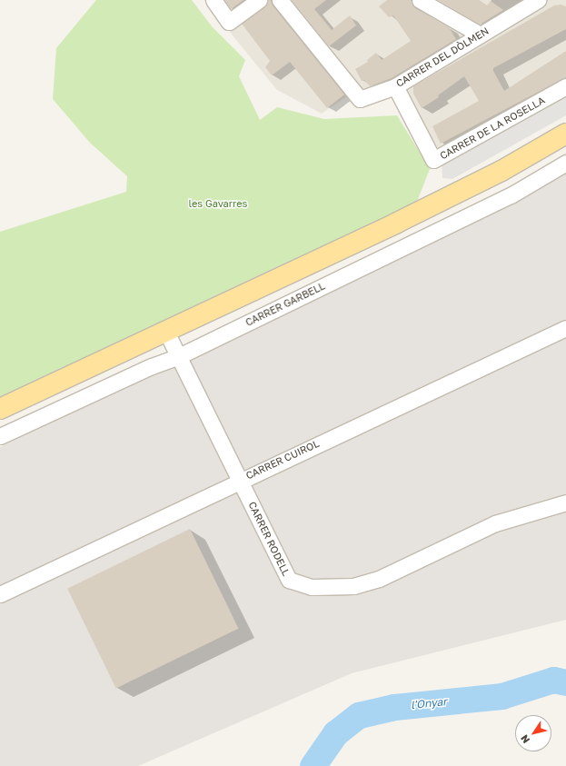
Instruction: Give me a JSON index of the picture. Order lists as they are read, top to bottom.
{
  "streets": {
    "street": [
      "CARRER DEL DÒLMEN",
      "CARRER DE LA ROSELLA",
      "CARRER GARBELL",
      "CARRER CUIROL",
      "CARRER RODELL"
    ]
  },
  "crossings": [
    ["CARRER DEL DÒLMEN", "CARRER DE LA ROSELLA"],
    ["CARRER GARBELL", "CARRER RODELL"],
    ["CARRER CUIROL", "CARRER RODELL"]
  ],
  "water": ["l'Onyar"],
  "parks": ["les Gavarres"],
  "north": "bottom left"
}
